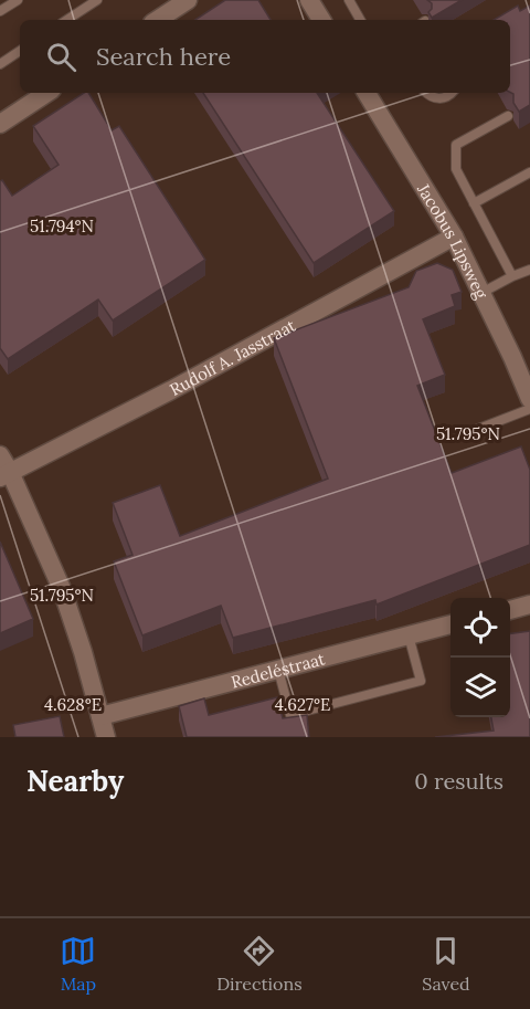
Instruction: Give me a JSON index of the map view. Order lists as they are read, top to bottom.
{
  "streets": {
    "street": ["Jacobus Lipsweg", "Rudolf A. Jasstraat", "Redeléstraat"]
  },
  "crossings": [
    ["Jacobus Lipsweg", "Rudolf A. Jasstraat"]
  ],
  "page": {
    "search": "Search here",
    "heading": ["Nearby", "0 results"],
    "nav": ["Map", "Directions", "Saved"]
  },
  "coordinates": [
    "51.794°N",
    "51.795°N",
    "4.628°E",
    "4.627°E"
  ]
}
